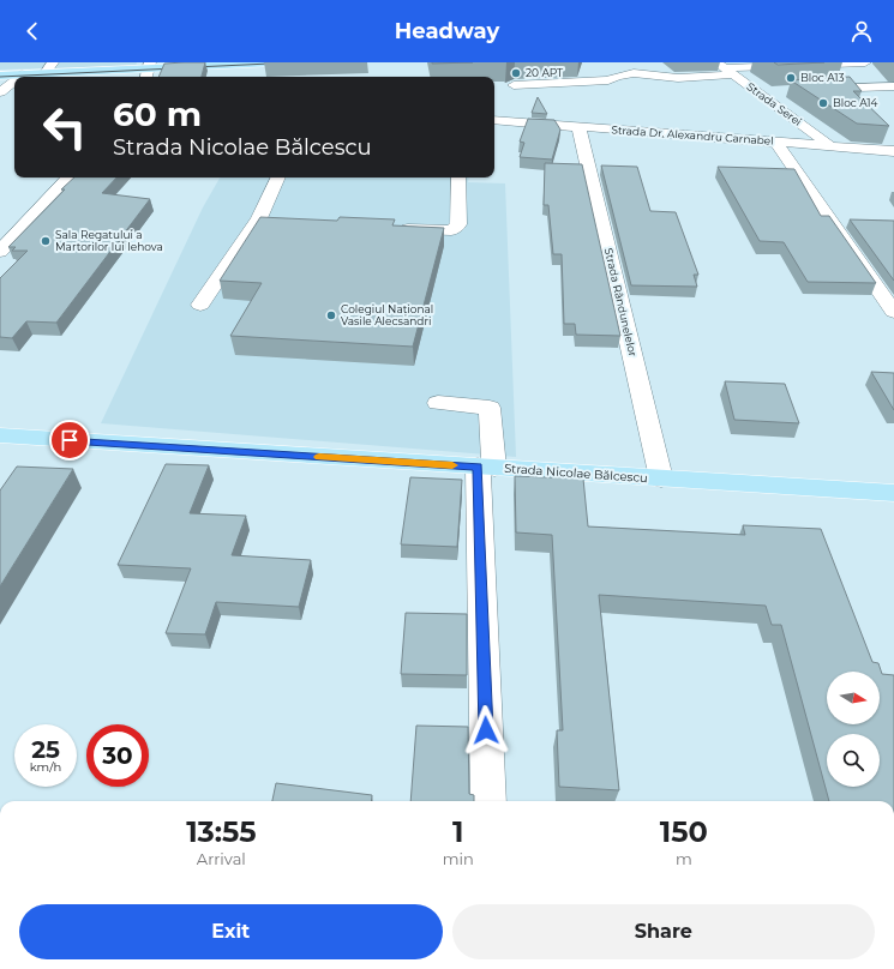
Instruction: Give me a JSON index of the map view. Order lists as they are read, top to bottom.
{
  "streets": {
    "main road": ["Strada Nicolae Bălcescu"],
    "street": ["Strada Serei", "Strada Dr. Alexandru Carnabel", "Strada Rândunelelor"]
  },
  "crossings": [
    ["Strada Serei", "Strada Dr. Alexandru Carnabel"],
    ["Strada Dr. Alexandru Carnabel", "Strada Rândunelelor"],
    ["Strada Rândunelelor", "Strada Nicolae Bălcescu"]
  ],
  "places": [
    "20 APT",
    "Bloc A13",
    "Bloc A14",
    "Sala Regatului a Martorilor lui Iehova",
    "Colegiul Național Vasile Alecsandri"
  ],
  "north": "right",
  "page": {
    "header": "Headway",
    "turn": ["60 m", "Strada Nicolae Bălcescu"],
    "speed": "25 km/h",
    "limit": "30",
    "eta": [
      "13:55",
      "Arrival",
      "1",
      "min",
      "150",
      "m"
    ],
    "buttons": ["Exit", "Share"]
  }
}
